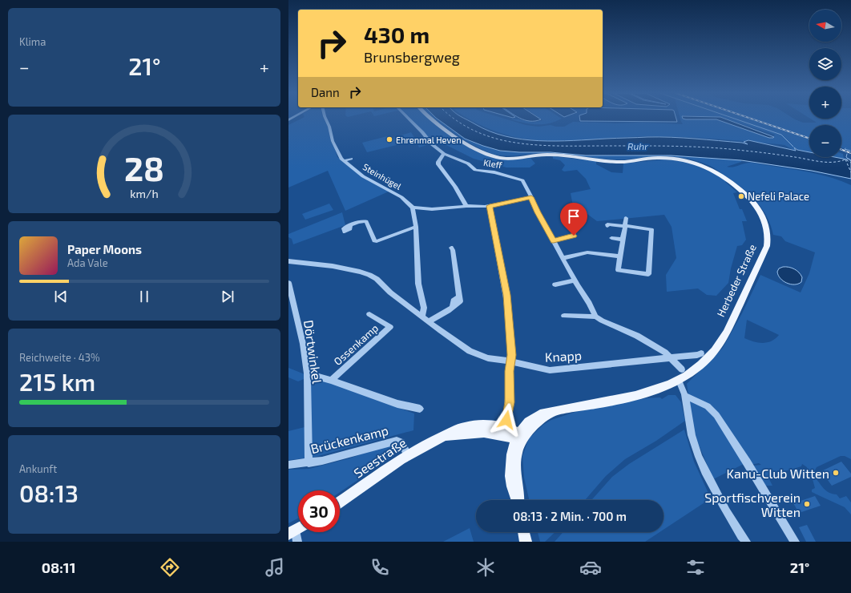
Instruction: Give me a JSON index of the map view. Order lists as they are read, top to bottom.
{
  "streets": {
    "main road": ["Herbeder Straße", "Seestraße"],
    "street": [
      "Kleff",
      "Steinhügel",
      "Ossenkamp",
      "Dörtwinkel",
      "Knapp",
      "Brückenkamp"
    ]
  },
  "crossings": [
    ["Herbeder Straße", "Seestraße"],
    ["Ossenkamp", "Dörtwinkel"],
    ["Dörtwinkel", "Brückenkamp"],
    ["Brückenkamp", "Seestraße"]
  ],
  "water": ["Ruhr"],
  "places": [
    "Ehrenmal Heven",
    "Nefeli Palace",
    "Kanu-Club Witten",
    "Sportfischverein Witten"
  ],
  "north": "left",
  "page": {
    "tile": [
      "Klima",
      ["Reichweite · 43%", "215 km"],
      ["Ankunft", "08:13"]
    ],
    "map_buttons": ["+", "−"],
    "turn": ["430 m", "Brunsbergweg"],
    "heat": ["−", "21°", "+"],
    "then": "Dann",
    "song": ["Paper Moons", "Ada Vale"],
    "limit": "30",
    "trip": "08:13 · 2 Min. · 700 m",
    "tabs": ["08:11", "21°"],
    "gauge": ["28", "km/h"]
  }
}
